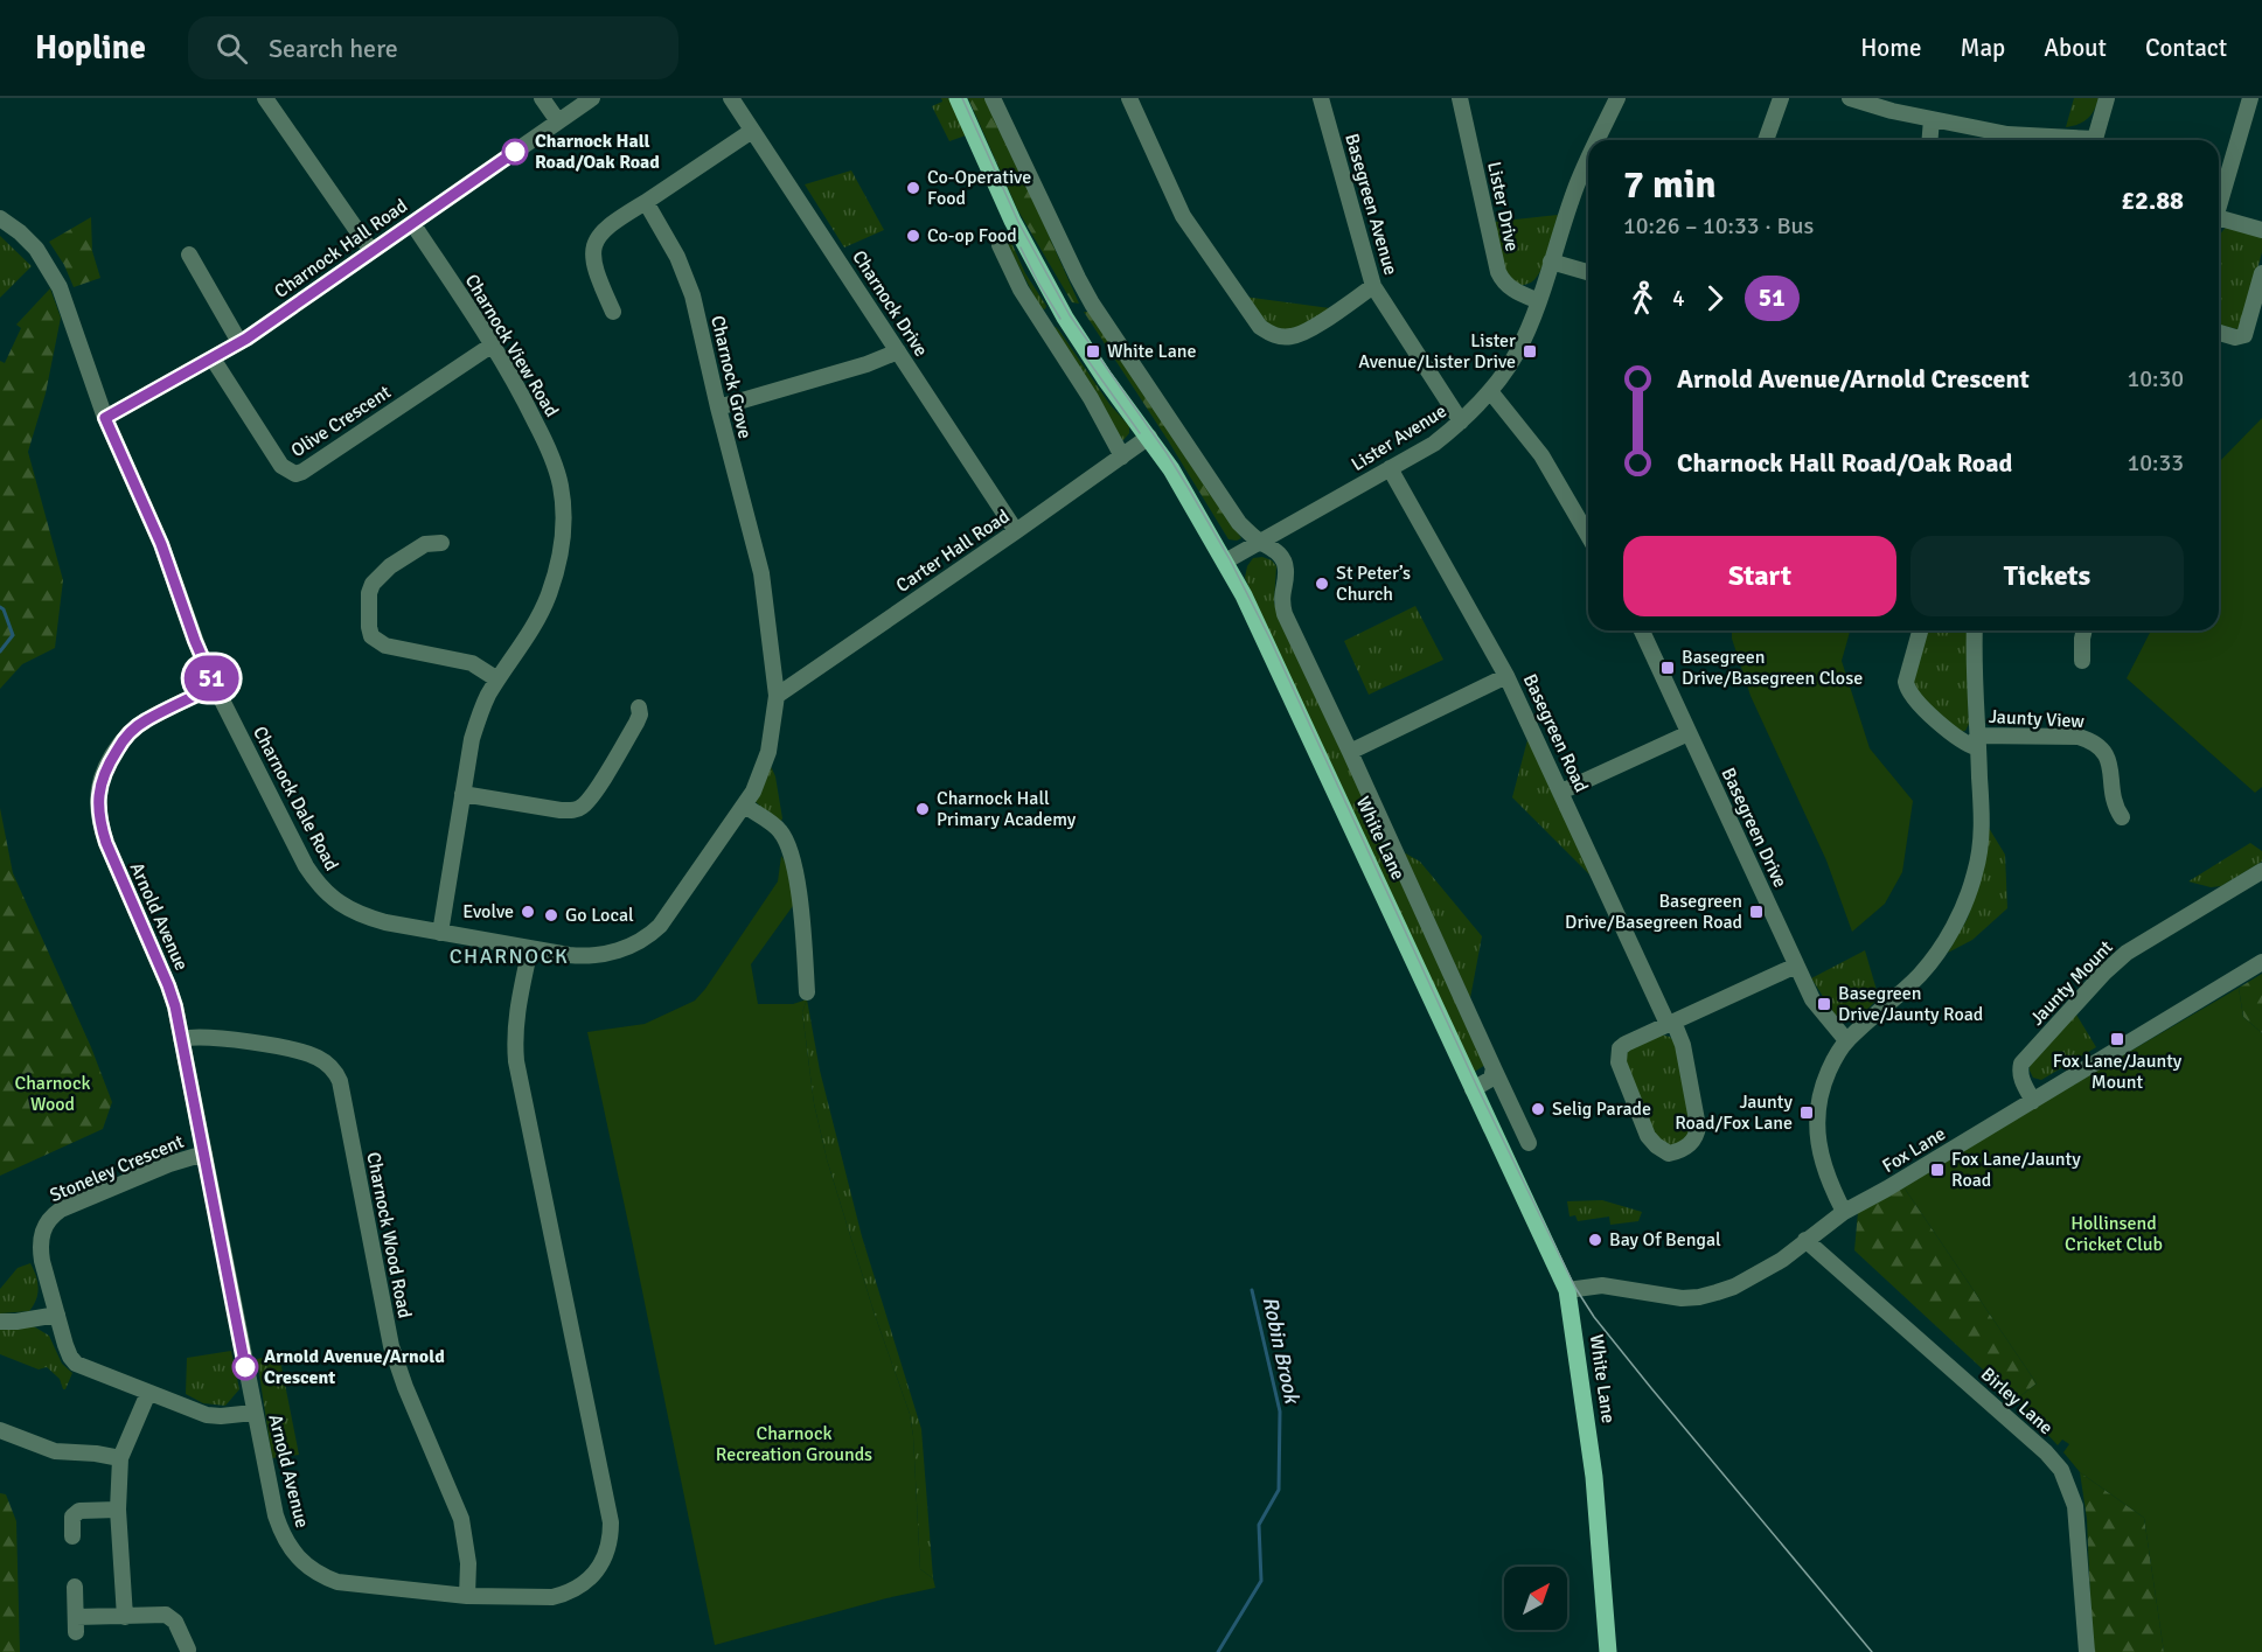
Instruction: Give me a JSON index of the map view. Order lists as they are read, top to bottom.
{
  "streets": {
    "main road": ["White Lane"],
    "street": [
      "Basegreen Avenue",
      "Lister Drive",
      "Charnock Hall Road",
      "Charnock Drive",
      "Charnock View Road",
      "Charnock Grove",
      "Olive Crescent",
      "Lister Avenue",
      "Carter Hall Road",
      "Jaunty View",
      "Basegreen Road",
      "Charnock Dale Road",
      "Basegreen Drive",
      "Arnold Avenue",
      "Jaunty Mount",
      "Fox Lane",
      "Stoneley Crescent",
      "Charnock Wood Road",
      "Birley Lane"
    ]
  },
  "crossings": [
    ["Basegreen Avenue", "Lister Avenue"],
    ["Lister Drive", "Lister Avenue"],
    ["Charnock Hall Road", "Charnock View Road"],
    ["Charnock Hall Road", "Olive Crescent"],
    ["Charnock Hall Road", "Charnock Dale Road"],
    ["Charnock Drive", "Carter Hall Road"],
    ["Charnock View Road", "Olive Crescent"],
    ["Charnock View Road", "Charnock Dale Road"],
    ["Charnock Grove", "Carter Hall Road"],
    ["Charnock Grove", "Charnock Dale Road"],
    ["Lister Avenue", "Basegreen Road"],
    ["Lister Avenue", "White Lane"],
    ["Carter Hall Road", "Charnock Dale Road"],
    ["Carter Hall Road", "White Lane"],
    ["Basegreen Road", "Basegreen Drive"],
    ["Charnock Dale Road", "Arnold Avenue"],
    ["White Lane", "Fox Lane"],
    ["Arnold Avenue", "Stoneley Crescent"],
    ["Arnold Avenue", "Charnock Wood Road"],
    ["Jaunty Mount", "Fox Lane"],
    ["Fox Lane", "Birley Lane"]
  ],
  "districts": ["CHARNOCK"],
  "water": ["Robin Brook"],
  "parks": ["Charnock Wood", "Hollinsend Cricket Club", "Charnock Recreation Grounds"],
  "places": {
    "other": [
      "Charnock Hall Road/Oak Road",
      "Co-Operative Food",
      "Co-op Food",
      "St Peter’s Church",
      "Charnock Hall Primary Academy",
      "Evolve",
      "Go Local",
      "Selig Parade",
      "Bay Of Bengal",
      "Arnold Avenue/Arnold Crescent"
    ],
    "transit": [
      "White Lane",
      "Lister Avenue/Lister Drive",
      "Basegreen Drive/Basegreen Close",
      "Basegreen Drive/Basegreen Road",
      "Basegreen Drive/Jaunty Road",
      "Fox Lane/Jaunty Mount",
      "Jaunty Road/Fox Lane",
      "Fox Lane/Jaunty Road"
    ]
  },
  "lines": ["bus line 51"],
  "north": "top right",
  "page": {
    "header": "Hopline",
    "search": "Search here",
    "nav": [
      "Home",
      "Map",
      "About",
      "Contact"
    ],
    "on_map": "51",
    "heading": ["7 min", "10:26 – 10:33 · Bus", "£2.88"],
    "legs": ["4", "51"],
    "list": [
      {
        "name": "Arnold Avenue/Arnold Crescent",
        "value": "10:30"
      },
      {
        "name": "Charnock Hall Road/Oak Road",
        "value": "10:33"
      }
    ],
    "buttons": ["Start", "Tickets"]
  }
}
